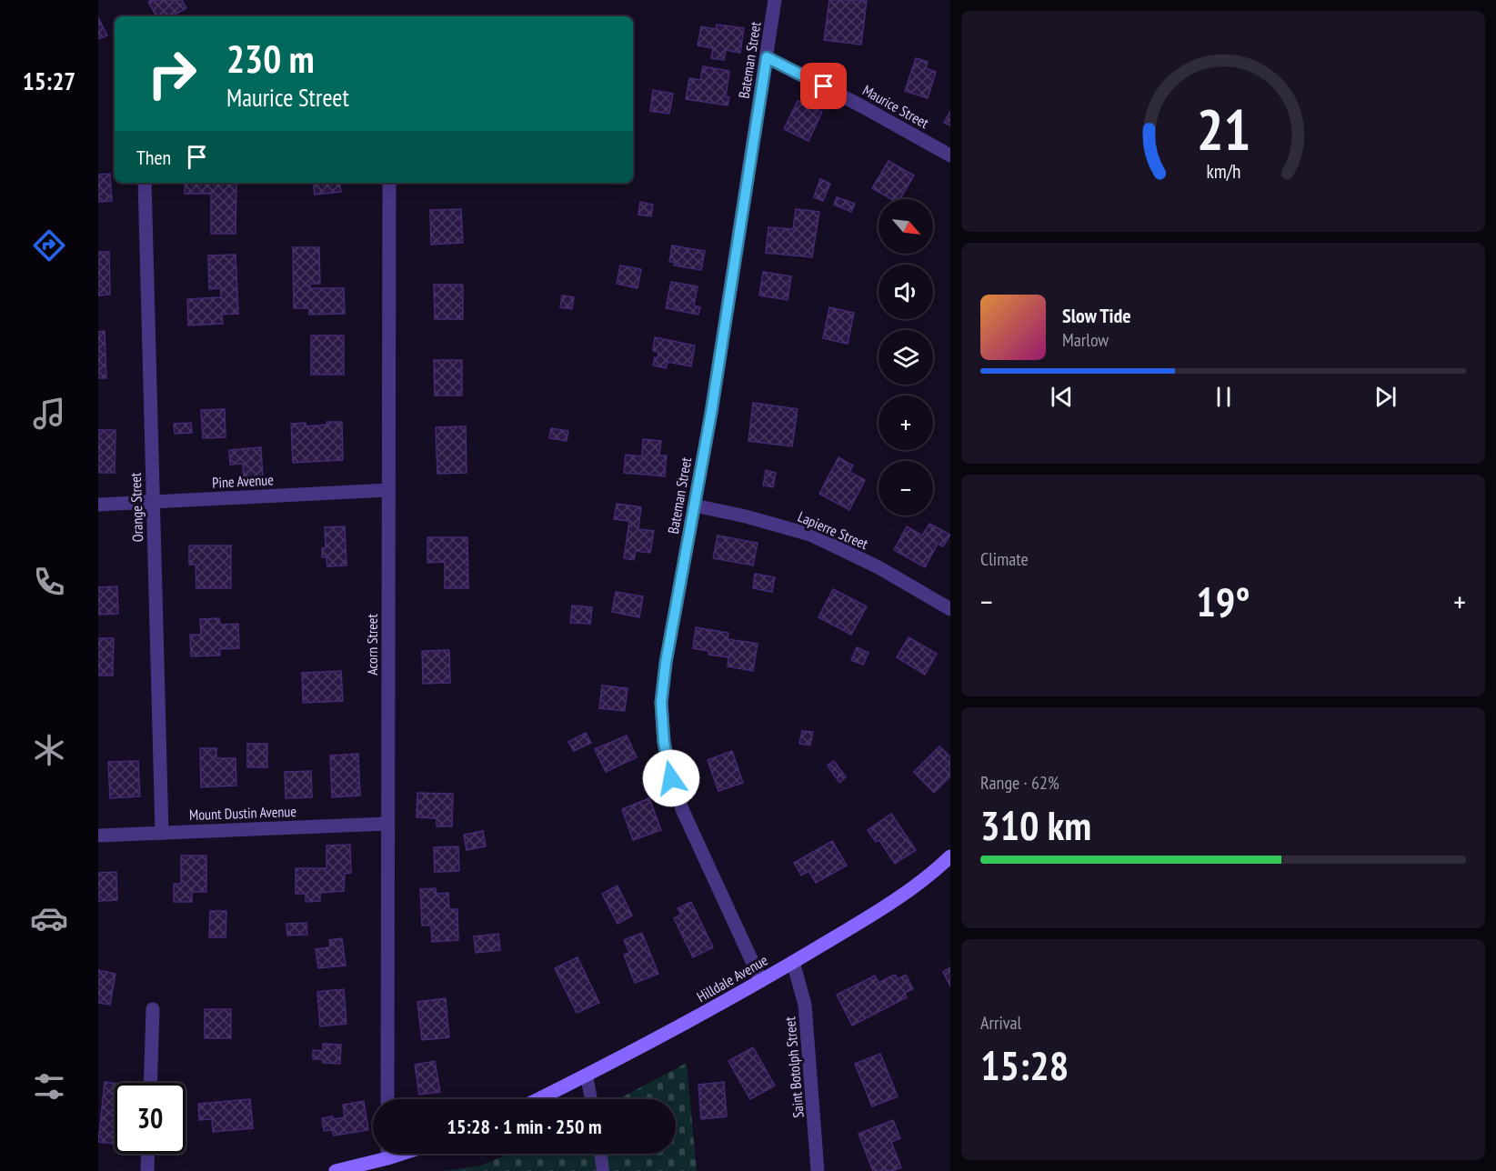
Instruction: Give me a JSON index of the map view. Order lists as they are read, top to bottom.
{
  "streets": {
    "main road": ["Hilldale Avenue"],
    "street": [
      "Bateman Street",
      "Maurice Street",
      "Pine Avenue",
      "Orange Street",
      "Lapierre Street",
      "Acorn Street",
      "Mount Dustin Avenue",
      "Saint Botolph Street"
    ]
  },
  "crossings": [
    ["Bateman Street", "Maurice Street"],
    ["Bateman Street", "Lapierre Street"],
    ["Bateman Street", "Hilldale Avenue"],
    ["Pine Avenue", "Orange Street"],
    ["Pine Avenue", "Acorn Street"],
    ["Orange Street", "Mount Dustin Avenue"],
    ["Acorn Street", "Mount Dustin Avenue"],
    ["Hilldale Avenue", "Saint Botolph Street"]
  ],
  "north": "bottom right",
  "page": {
    "tabs": "15:27",
    "turn": ["230 m", "Maurice Street"],
    "then": "Then",
    "map_buttons": ["+", "−"],
    "song": ["Slow Tide", "Marlow"],
    "tile": [
      "Climate",
      ["Range · 62%", "310 km"],
      ["Arrival", "15:28"]
    ],
    "heat": ["−", "19°", "+"],
    "limit": "30",
    "trip": "15:28 · 1 min · 250 m",
    "gauge": ["21", "km/h"]
  }
}
